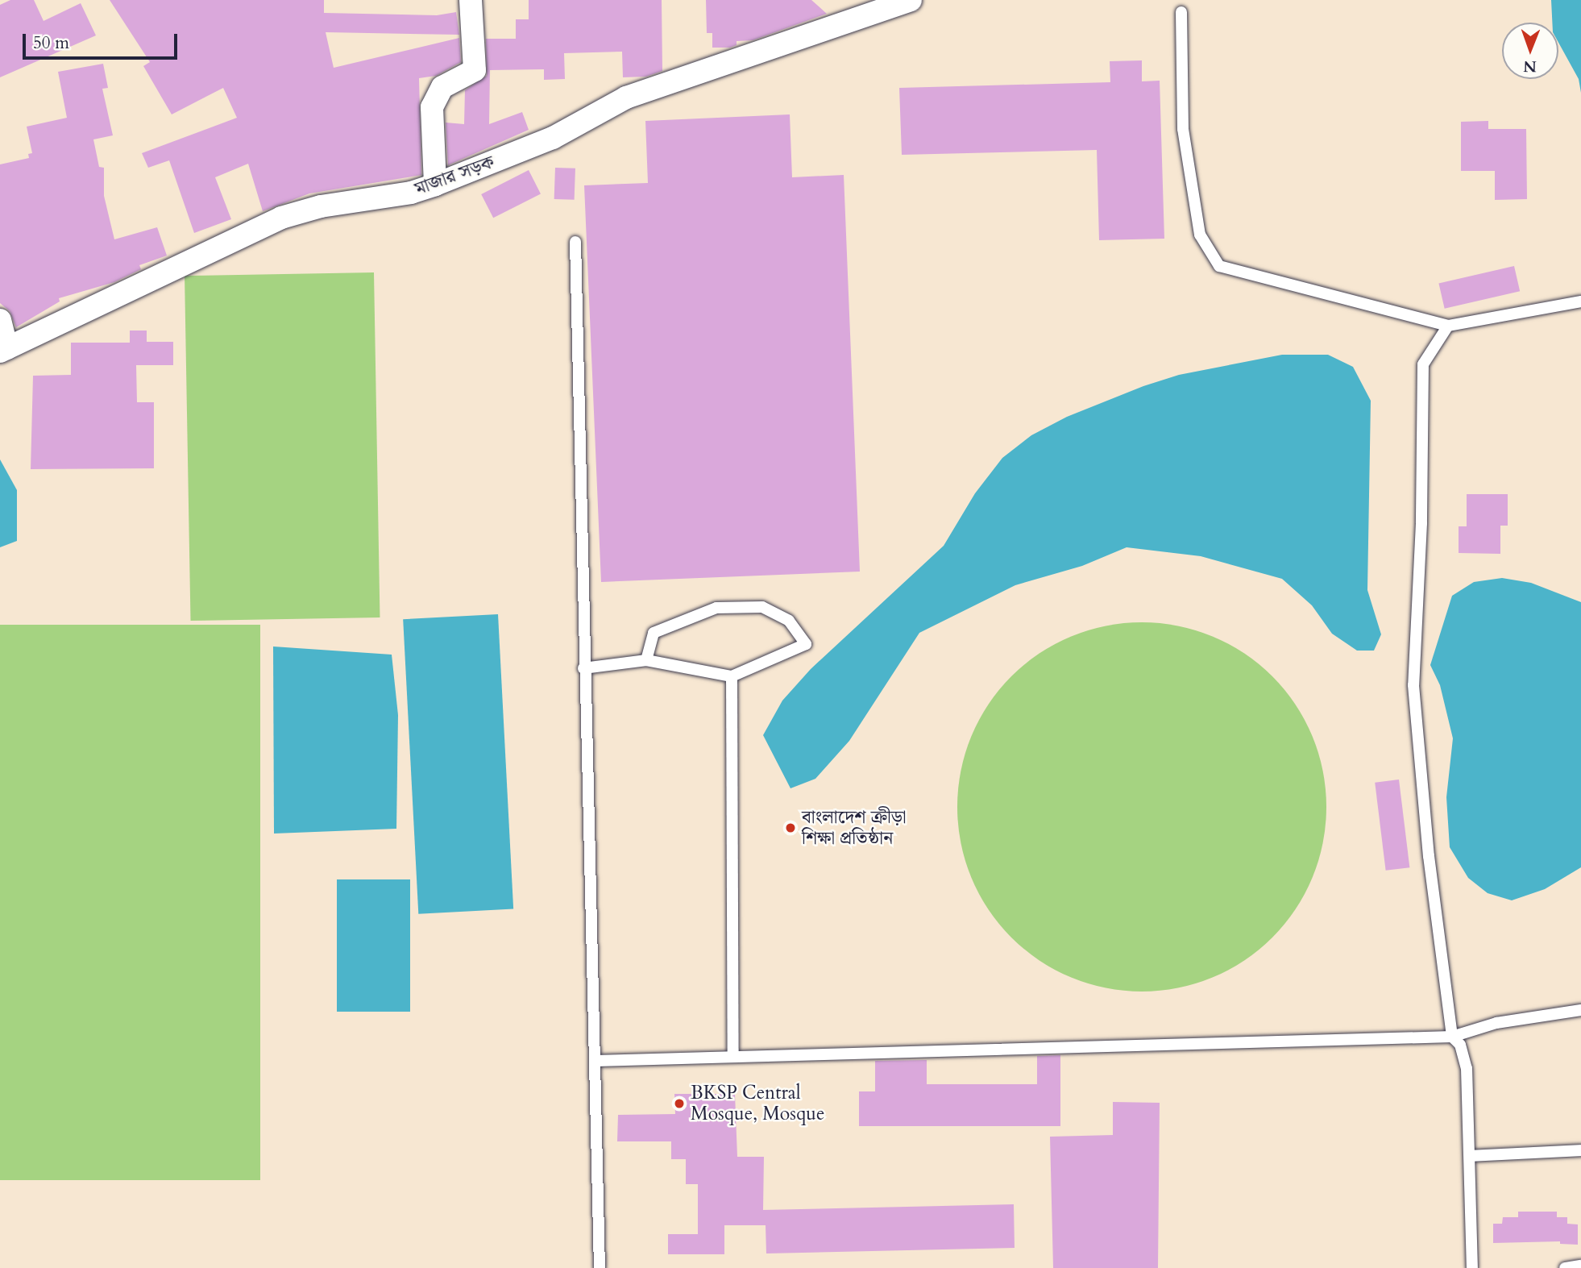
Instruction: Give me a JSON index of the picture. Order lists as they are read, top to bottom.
{
  "streets": {
    "street": ["মাজার সড়ক"]
  },
  "places": ["বাংলাদেশ ক্রীড়া শিক্ষা প্রতিষ্ঠান", "BKSP Central Mosque, Mosque"],
  "scale_bar": "50 m",
  "north": "bottom"
}
